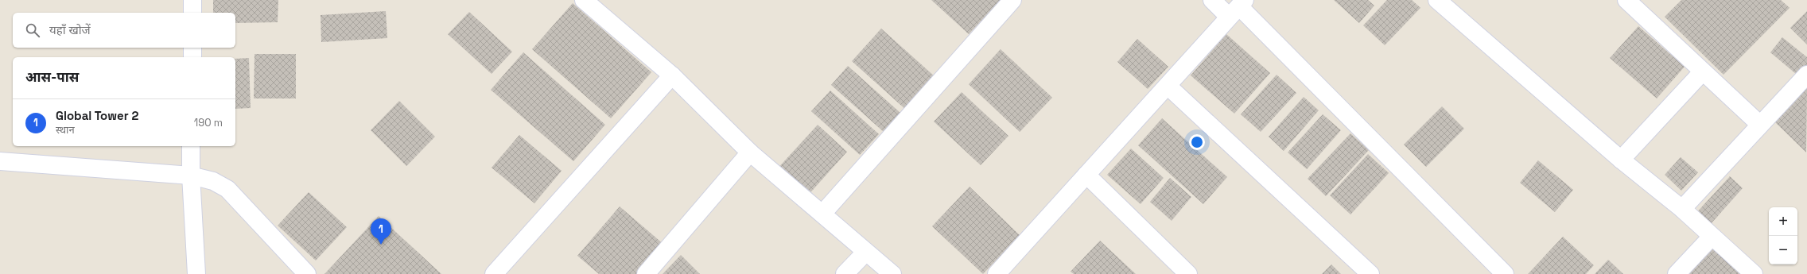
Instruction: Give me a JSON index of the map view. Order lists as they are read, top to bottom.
{
  "page": {
    "search": "यहाँ खोजें",
    "heading": "आस-पास",
    "list": [
      {
        "mark": "1",
        "name": "Global Tower 2",
        "note": "स्थान",
        "value": "190 m"
      }
    ],
    "map_buttons": ["+", "−"],
    "pins": "1"
  }
}
